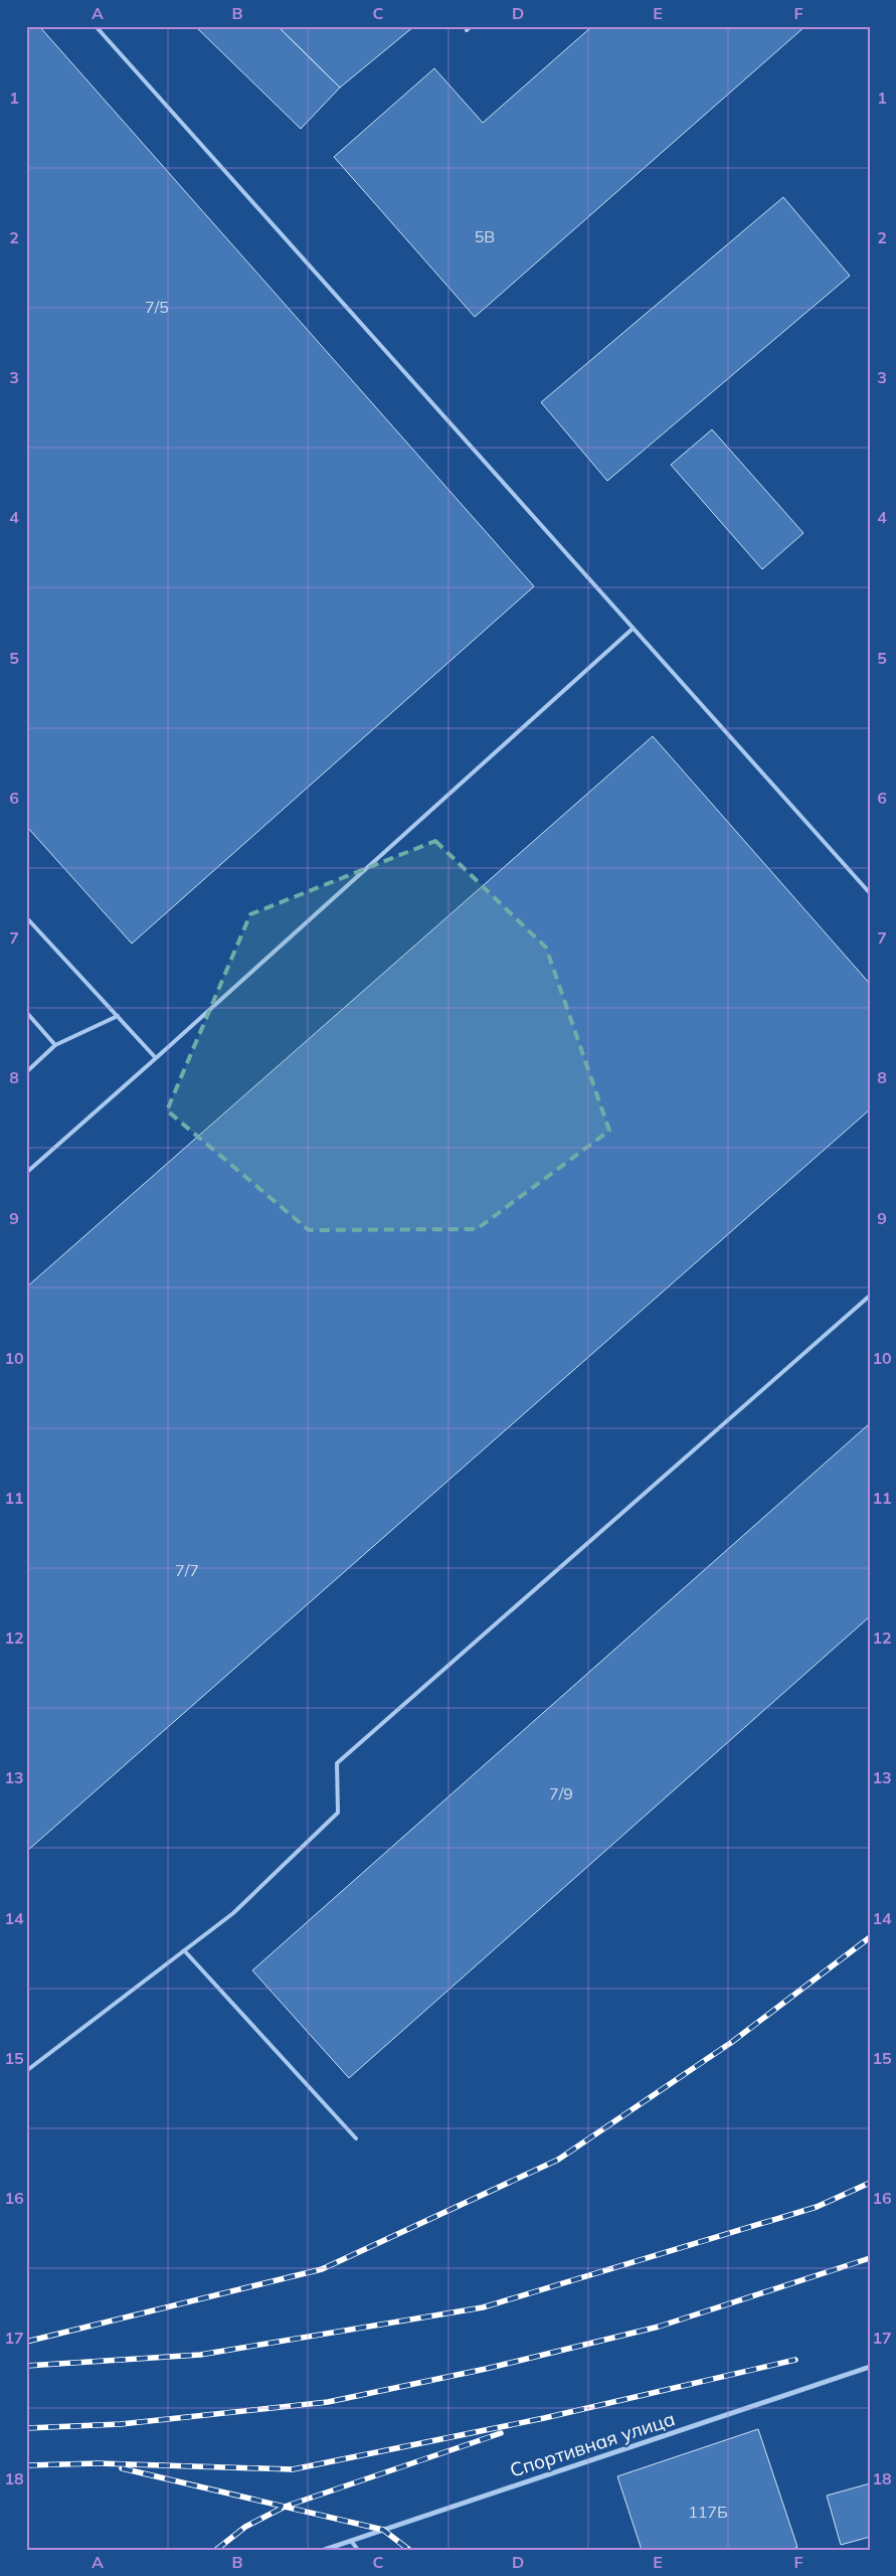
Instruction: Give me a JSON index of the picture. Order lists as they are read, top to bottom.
{
  "streets": {
    "street": ["Спортивная улица"]
  },
  "house_numbers": [
    "5В",
    "7/5",
    "7/7",
    "7/9",
    "117Б"
  ],
  "grid": {
    "columns": [
      "A",
      "B",
      "C",
      "D",
      "E",
      "F"
    ],
    "rows": [
      "1",
      "2",
      "3",
      "4",
      "5",
      "6",
      "7",
      "8",
      "9",
      "10",
      "11",
      "12",
      "13",
      "14",
      "15",
      "16",
      "17",
      "18"
    ]
  }
}
